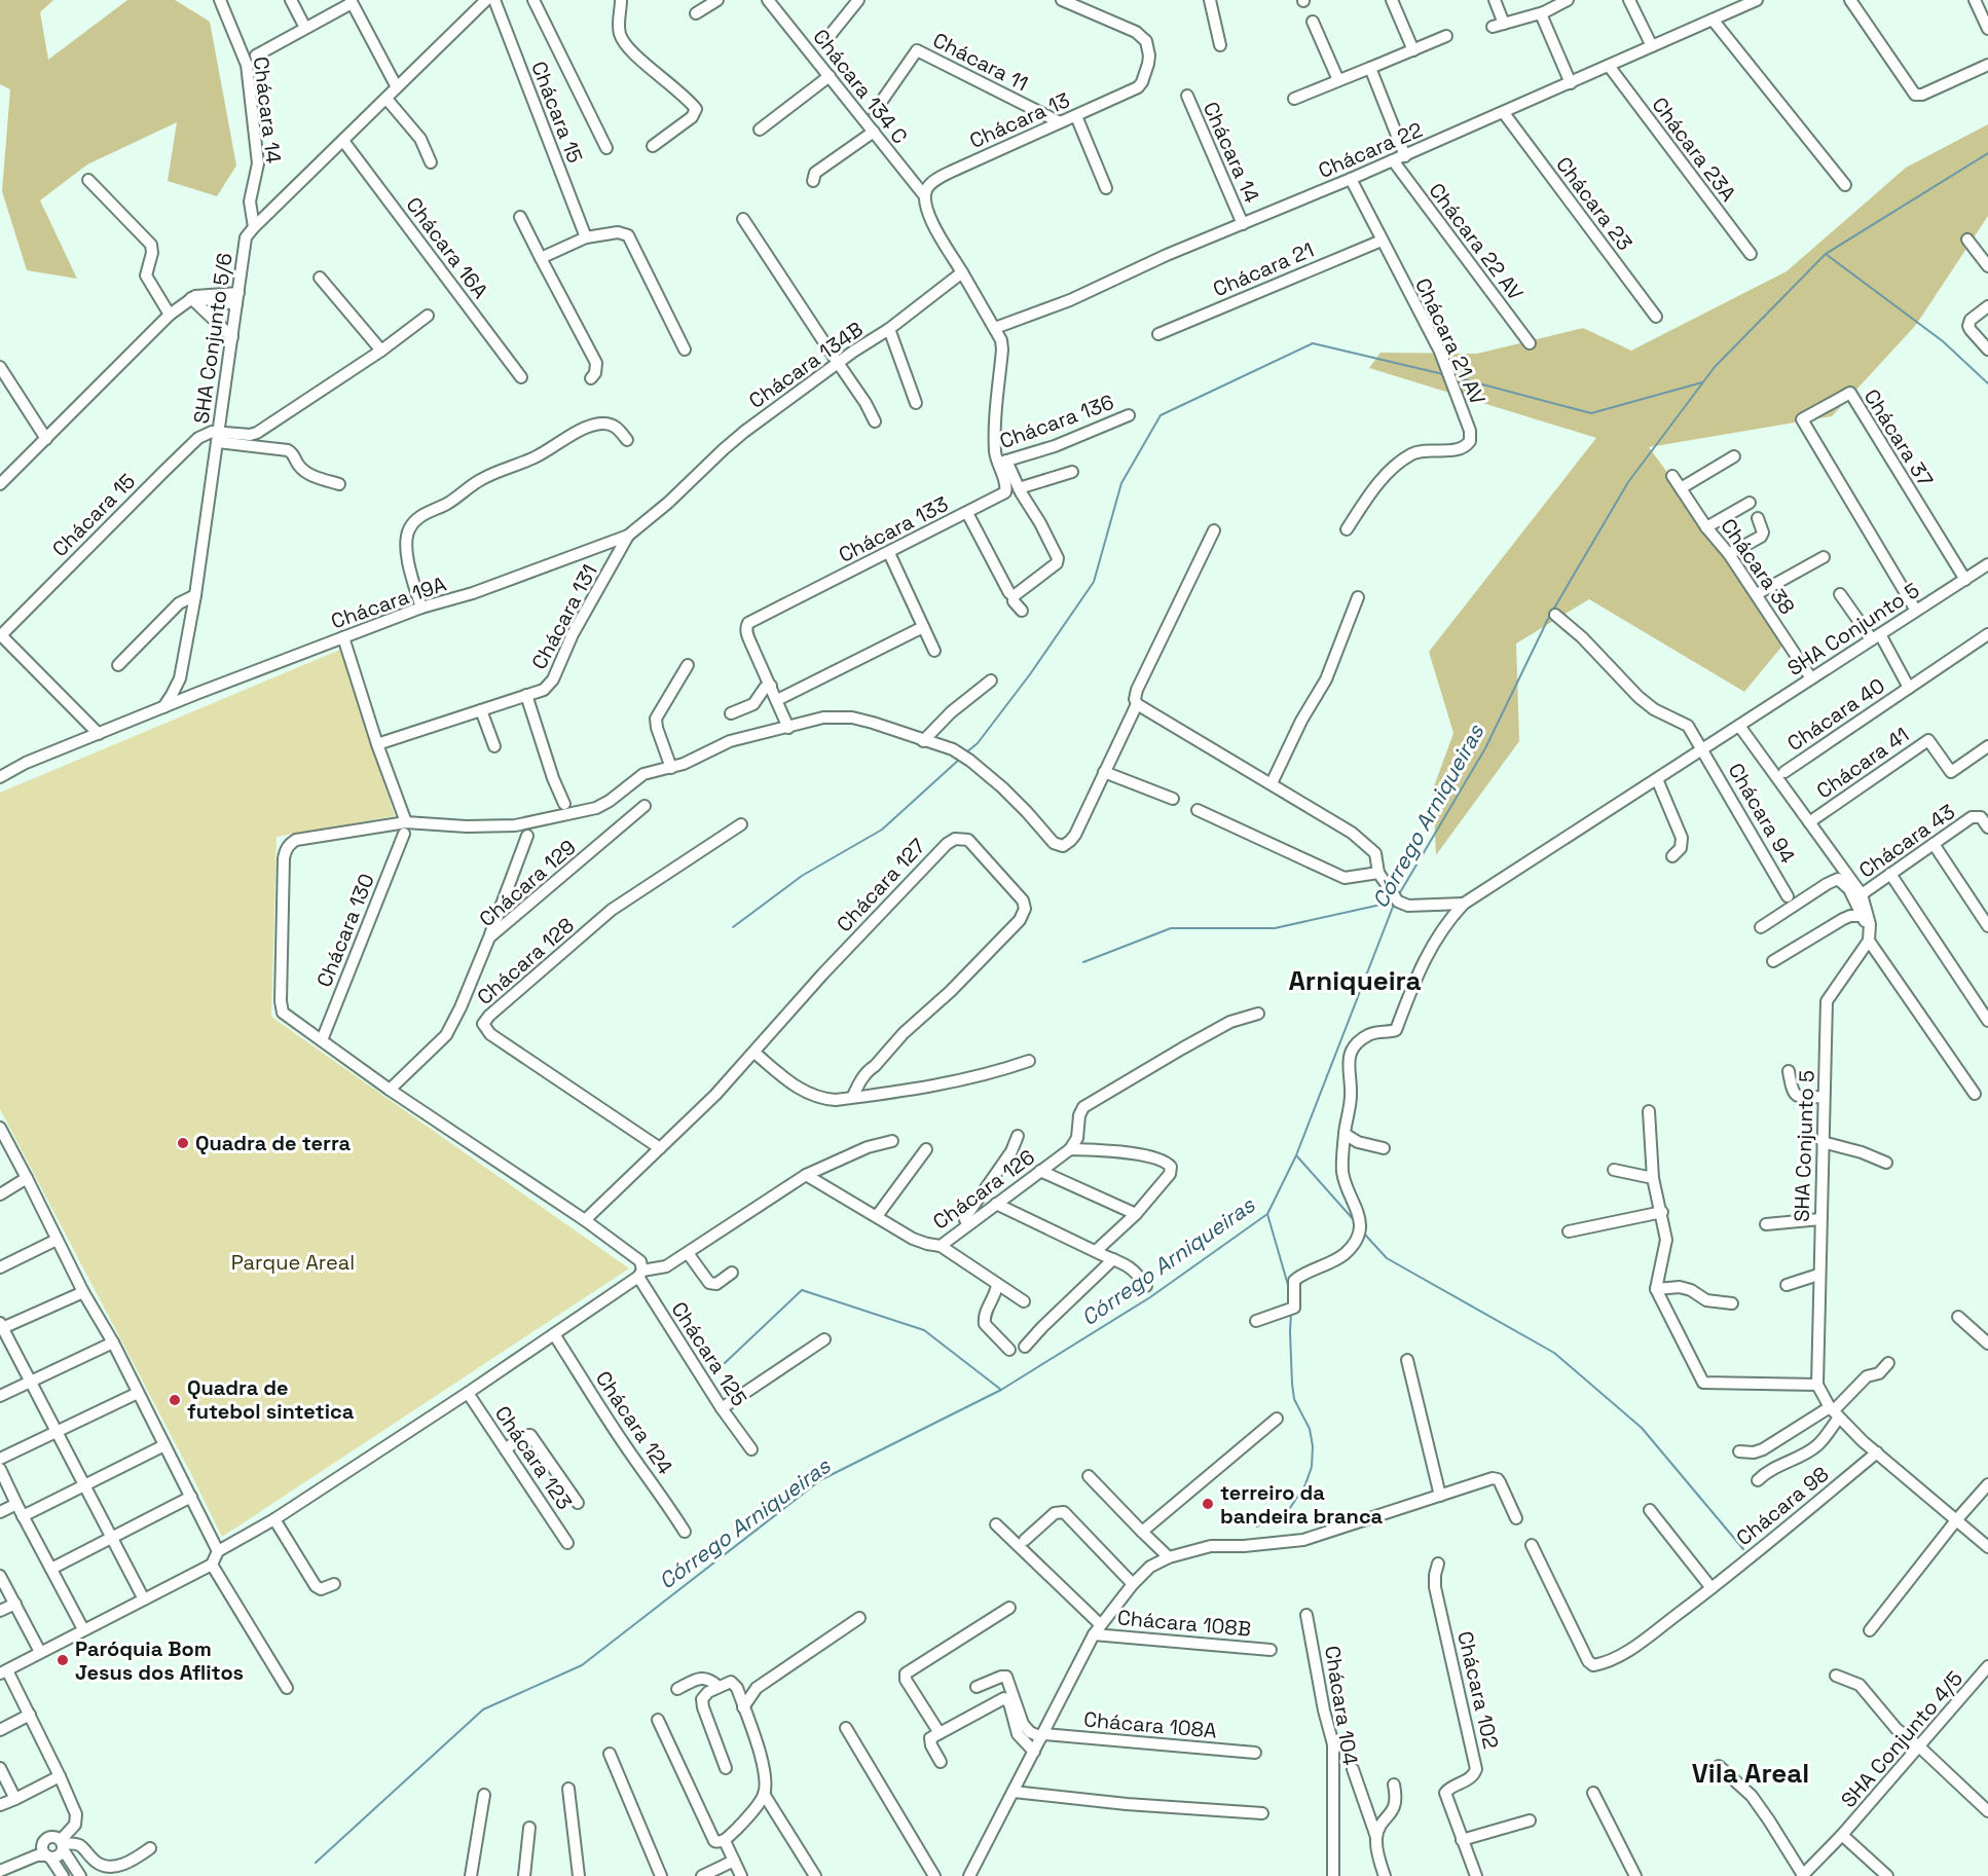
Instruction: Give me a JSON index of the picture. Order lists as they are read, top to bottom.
{
  "streets": {
    "street": [
      "Chácara 11",
      "Chácara 134 C",
      "Chácara 14",
      "Chácara 15",
      "Chácara 13",
      "Chácara 23A",
      "Chácara 22",
      "Chácara 23",
      "Chácara 22 AV",
      "Chácara 16A",
      "Chácara 21",
      "SHA Conjunto 5/6",
      "Chácara 21 AV",
      "Chácara 134B",
      "Chácara 136",
      "Chácara 37",
      "Chácara 133",
      "Chácara 38",
      "Chácara 19A",
      "Chácara 131",
      "SHA Conjunto 5",
      "Chácara 40",
      "Chácara 41",
      "Chácara 94",
      "Chácara 43",
      "Chácara 129",
      "Chácara 127",
      "Chácara 130",
      "Chácara 128",
      "Chácara 126",
      "Chácara 125",
      "Chácara 124",
      "Chácara 123",
      "Chácara 98",
      "Chácara 108B",
      "Chácara 102",
      "Chácara 104",
      "Chácara 108A",
      "SHA Conjunto 4/5"
    ]
  },
  "crossings": [
    ["Chácara 11", "Chácara 13"],
    ["Chácara 134 C", "Chácara 13"],
    ["Chácara 134 C", "Chácara 134B"],
    ["Chácara 14", "Chácara 22"],
    ["Chácara 14", "SHA Conjunto 5/6"],
    ["Chácara 15", "SHA Conjunto 5/6"],
    ["Chácara 15", "Chácara 19A"],
    ["Chácara 23A", "Chácara 22"],
    ["Chácara 22", "Chácara 23"],
    ["Chácara 22", "Chácara 22 AV"],
    ["Chácara 22", "Chácara 21 AV"],
    ["Chácara 22", "Chácara 133"],
    ["Chácara 16A", "SHA Conjunto 5/6"],
    ["Chácara 21", "Chácara 21 AV"],
    ["SHA Conjunto 5/6", "Chácara 19A"],
    ["Chácara 134B", "Chácara 19A"],
    ["Chácara 134B", "Chácara 131"],
    ["Chácara 136", "Chácara 133"],
    ["Chácara 37", "SHA Conjunto 5"],
    ["Chácara 38", "SHA Conjunto 5"],
    ["Chácara 19A", "Chácara 131"],
    ["SHA Conjunto 5", "Chácara 40"],
    ["SHA Conjunto 5", "Chácara 94"],
    ["SHA Conjunto 5", "Chácara 98"],
    ["Chácara 129", "Chácara 125"],
    ["Chácara 127", "Chácara 128"],
    ["Chácara 127", "Chácara 125"],
    ["Chácara 130", "Chácara 125"]
  ],
  "districts": ["Arniqueira", "Vila Areal"],
  "water": ["Córrego Arniqueiras"],
  "parks": ["Parque Areal"],
  "places": [
    "Quadra de terra",
    "Quadra de futebol sintetica",
    "terreiro da bandeira branca",
    "Paróquia Bom Jesus dos Aflitos"
  ]
}
